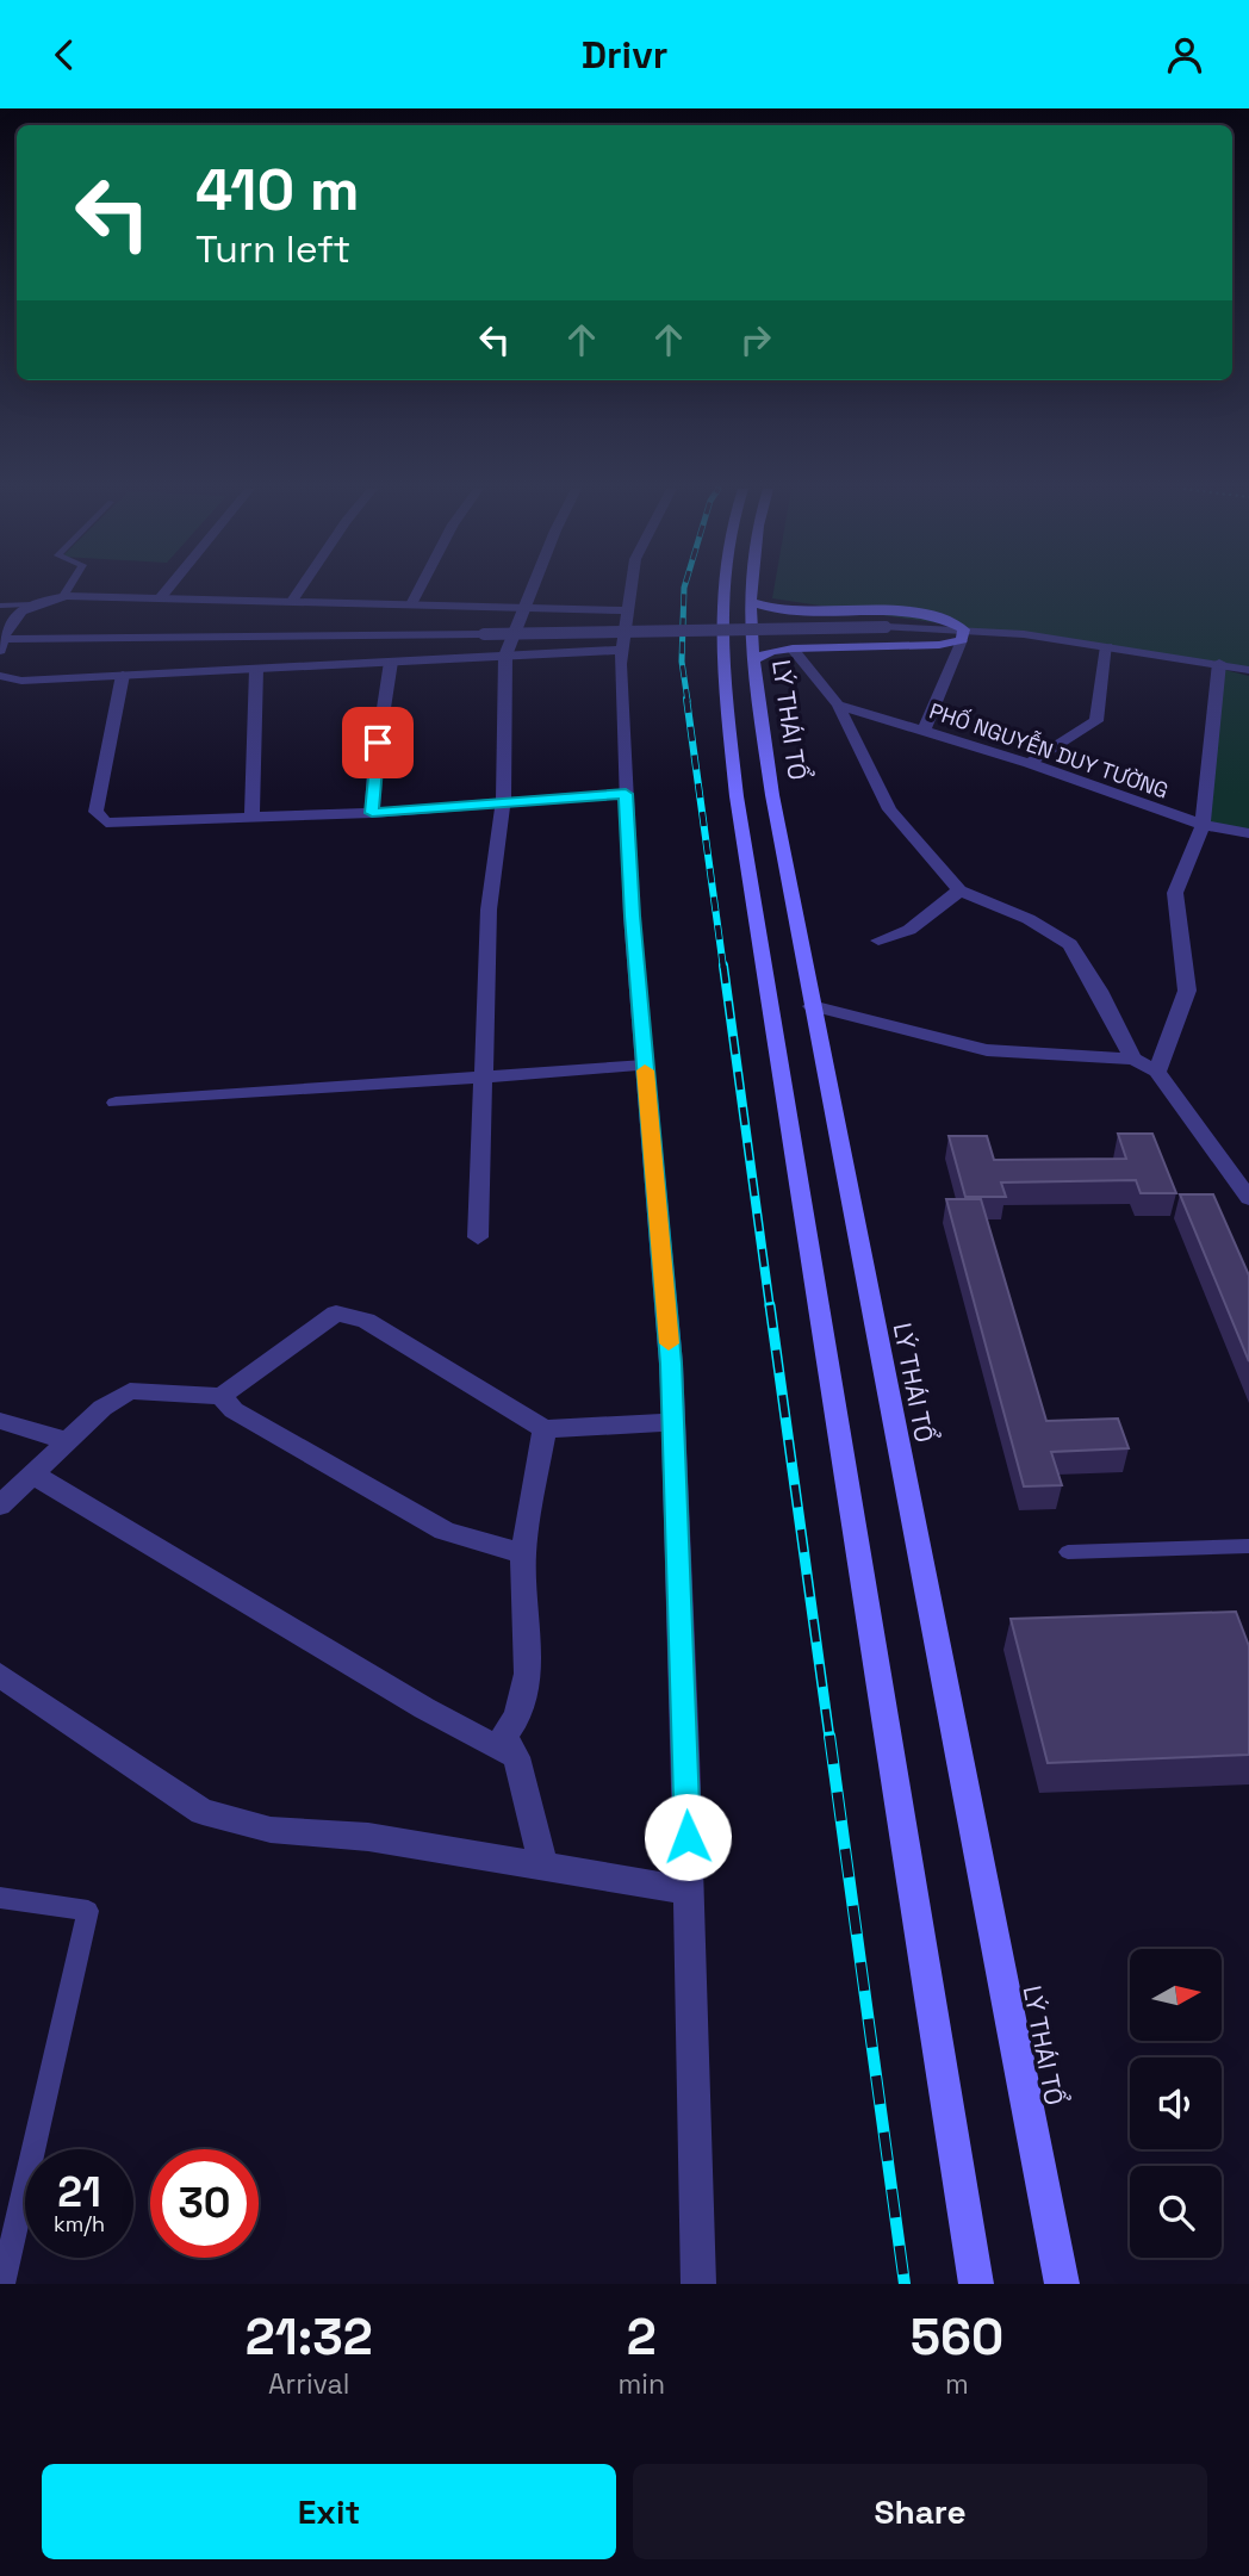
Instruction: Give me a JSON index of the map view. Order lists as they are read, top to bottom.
{
  "streets": {
    "main road": ["LÝ THÁI TỔ"],
    "street": ["PHỐ NGUYỄN DUY TƯỜNG"]
  },
  "north": "right",
  "page": {
    "header": "Drivr",
    "turn": ["410 m", "Turn left"],
    "speed": "21 km/h",
    "limit": "30",
    "eta": [
      "21:32",
      "Arrival",
      "2",
      "min",
      "560",
      "m"
    ],
    "buttons": ["Exit", "Share"]
  }
}
